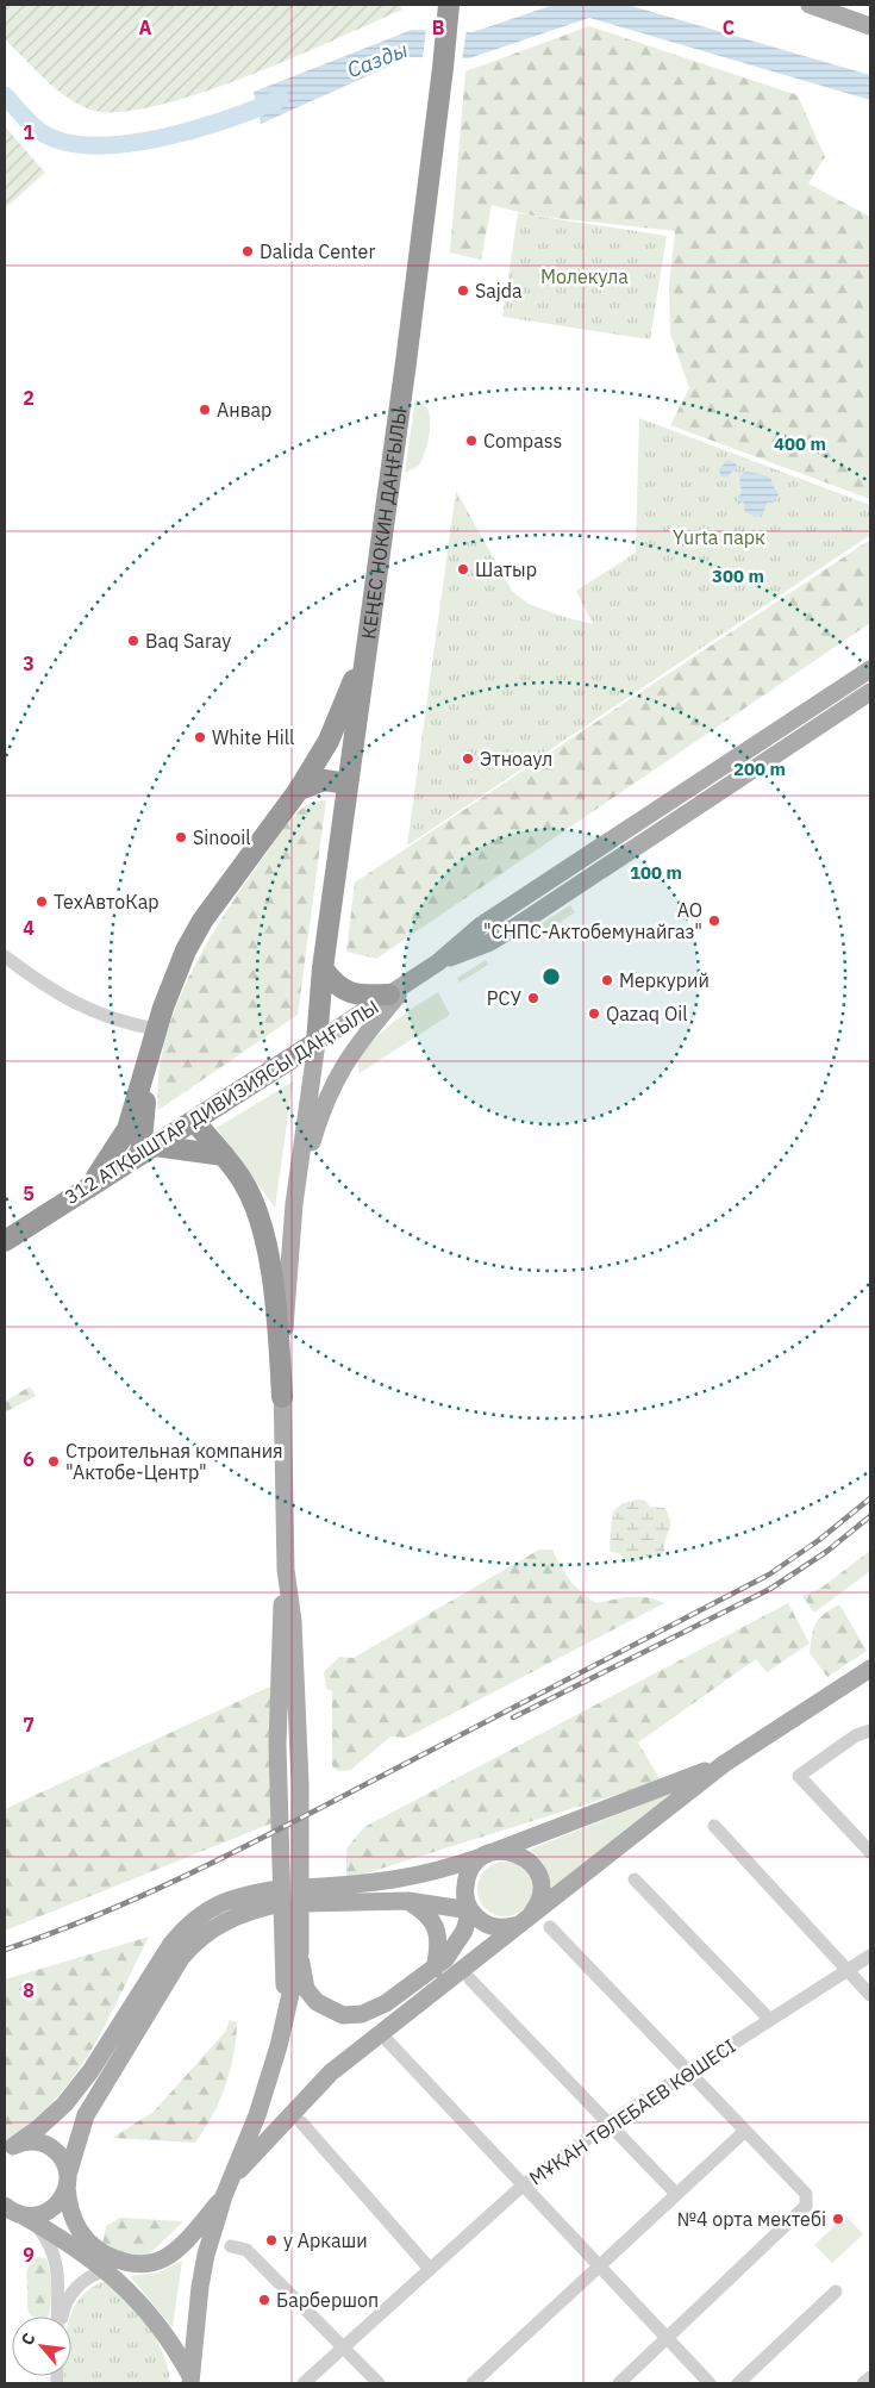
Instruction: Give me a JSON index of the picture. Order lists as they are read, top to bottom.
{
  "streets": {
    "highway": ["КЕҢЕС НОКИН ДАҢҒЫЛЫ", "312 АТҚЫШТАР ДИВИЗИЯСЫ ДАҢҒЫЛЫ"],
    "street": ["МҰҚАН ТӨЛЕБАЕВ КӨШЕСІ"]
  },
  "crossings": [
    ["КЕҢЕС НОКИН ДАҢҒЫЛЫ", "312 АТҚЫШТАР ДИВИЗИЯСЫ ДАҢҒЫЛЫ"]
  ],
  "water": ["Сазды"],
  "parks": ["Молекула", "Yurta парк"],
  "places": [
    "Dalida Center",
    "Sajda",
    "Анвар",
    "Compass",
    "Шатыр",
    "Baq Saray",
    "White Hill",
    "Этноаул",
    "Sinooil",
    "ТехАвтоКар",
    "АО \"СНПС-Актобемунайгаз\"",
    "Меркурий",
    "РСУ",
    "Qazaq Oil",
    "Строительная компания \"Актобе-Центр\"",
    "№4 орта мектебі",
    "у Аркаши",
    "Барбершоп"
  ],
  "north": "top left",
  "grid": {
    "columns": ["A", "B", "C"],
    "rows": [
      "1",
      "2",
      "3",
      "4",
      "5",
      "6",
      "7",
      "8",
      "9"
    ]
  },
  "rings": [
    "400 m",
    "300 m",
    "200 m",
    "100 m"
  ]
}
